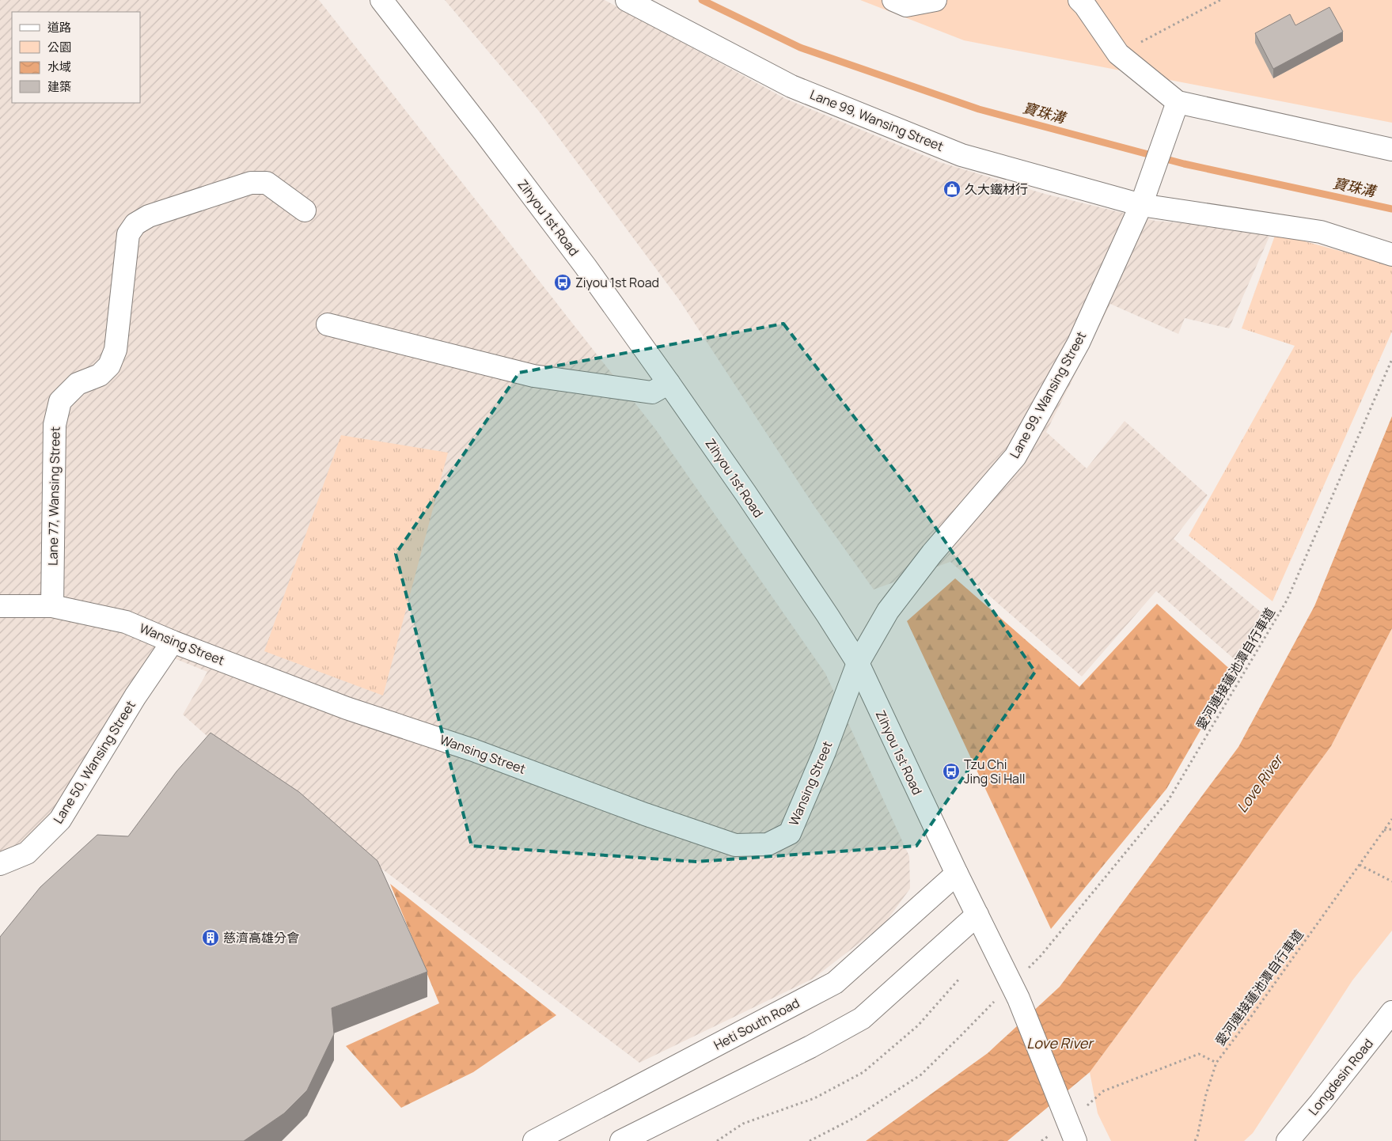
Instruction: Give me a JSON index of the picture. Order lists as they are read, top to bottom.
{
  "streets": {
    "street": [
      "Lane 99, Wansing Street",
      "Zihyou 1st Road",
      "Lane 77, Wansing Street",
      "Wansing Street",
      "Lane 50, Wansing Street",
      "Heti South Road",
      "Longdesin Road"
    ],
    "path": ["愛河連接蓮池潭自行車道"]
  },
  "crossings": [
    ["Lane 99, Wansing Street", "Zihyou 1st Road"],
    ["Lane 99, Wansing Street", "Wansing Street"],
    ["Zihyou 1st Road", "Wansing Street"],
    ["Zihyou 1st Road", "Heti South Road"],
    ["Lane 77, Wansing Street", "Wansing Street"],
    ["Wansing Street", "Lane 50, Wansing Street"]
  ],
  "water": ["寶珠溝", "Love River"],
  "places": {
    "shop": ["久大鐵材行"],
    "bus stop": ["Ziyou 1st Road", "Tzu Chi Jing Si Hall"],
    "building": ["慈濟高雄分會"]
  },
  "legend": [
    "道路",
    "公園",
    "水域",
    "建築"
  ]
}
